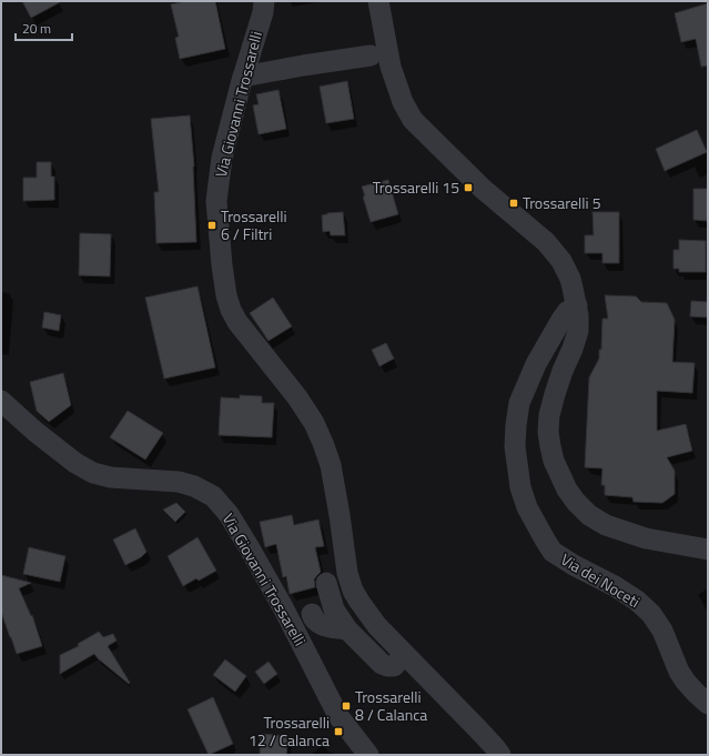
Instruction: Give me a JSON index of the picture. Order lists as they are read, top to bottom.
{
  "streets": {
    "street": ["Via Giovanni Trossarelli", "Via dei Noceti"]
  },
  "places": {
    "transit": [
      "Trossarelli 15",
      "Trossarelli 5",
      "Trossarelli 6 / Filtri",
      "Trossarelli 8 / Calanca",
      "Trossarelli 12 / Calanca"
    ]
  },
  "scale_bar": "20 m"
}
